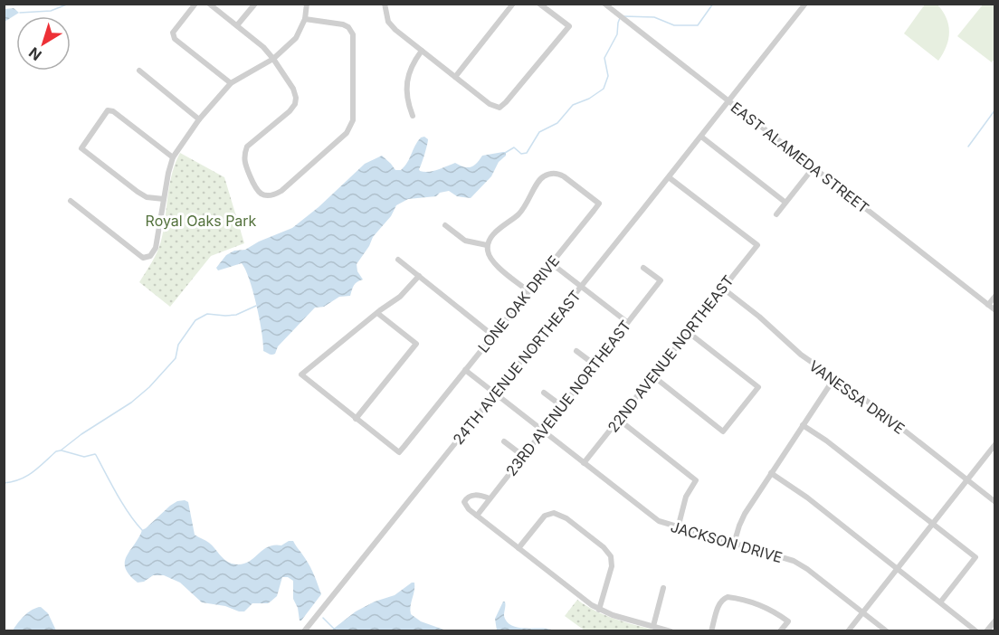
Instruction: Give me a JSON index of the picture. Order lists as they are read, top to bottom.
{
  "streets": {
    "street": [
      "EAST ALAMEDA STREET",
      "LONE OAK DRIVE",
      "22ND AVENUE NORTHEAST",
      "24TH AVENUE NORTHEAST",
      "VANESSA DRIVE",
      "23RD AVENUE NORTHEAST",
      "JACKSON DRIVE"
    ]
  },
  "crossings": [
    ["EAST ALAMEDA STREET", "24TH AVENUE NORTHEAST"],
    ["LONE OAK DRIVE", "JACKSON DRIVE"],
    ["22ND AVENUE NORTHEAST", "24TH AVENUE NORTHEAST"],
    ["22ND AVENUE NORTHEAST", "VANESSA DRIVE"],
    ["22ND AVENUE NORTHEAST", "JACKSON DRIVE"],
    ["24TH AVENUE NORTHEAST", "JACKSON DRIVE"],
    ["23RD AVENUE NORTHEAST", "JACKSON DRIVE"]
  ],
  "parks": ["Royal Oaks Park"],
  "north": "bottom left"
}
